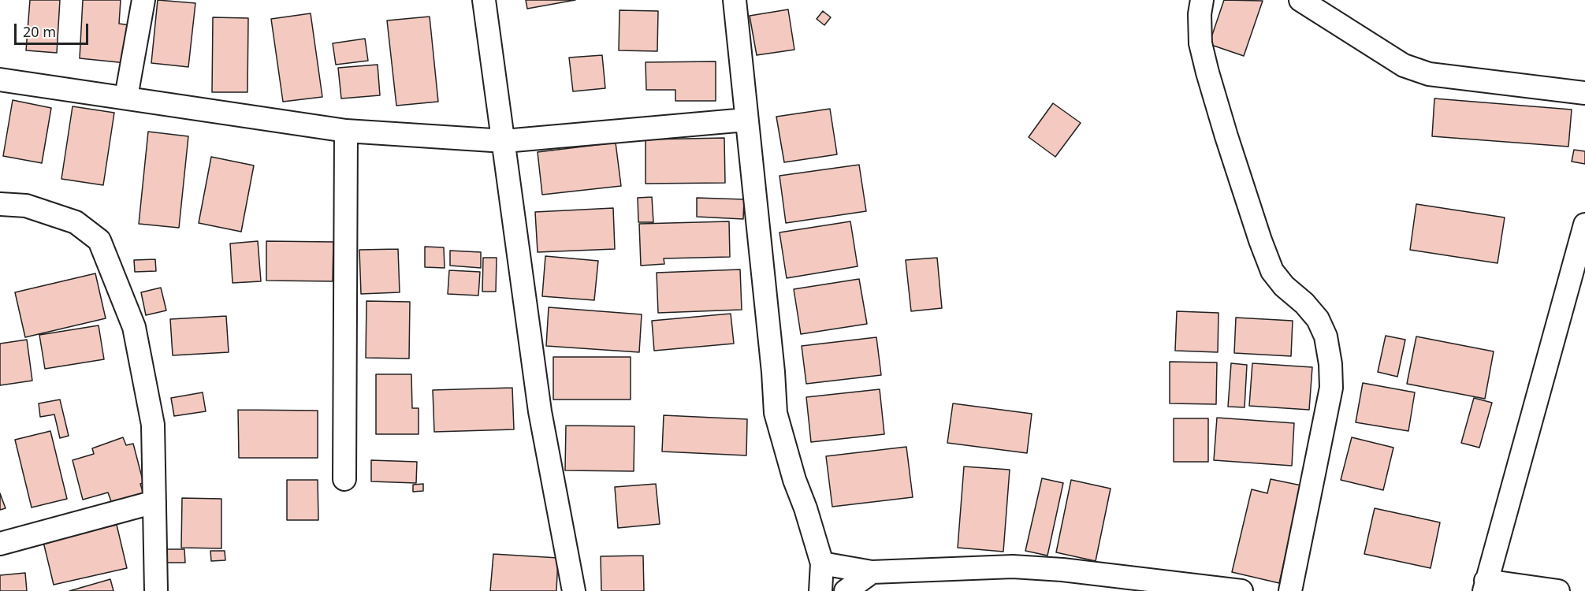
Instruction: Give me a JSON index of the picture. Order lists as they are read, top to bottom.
{
  "scale_bar": "20 m"
}
